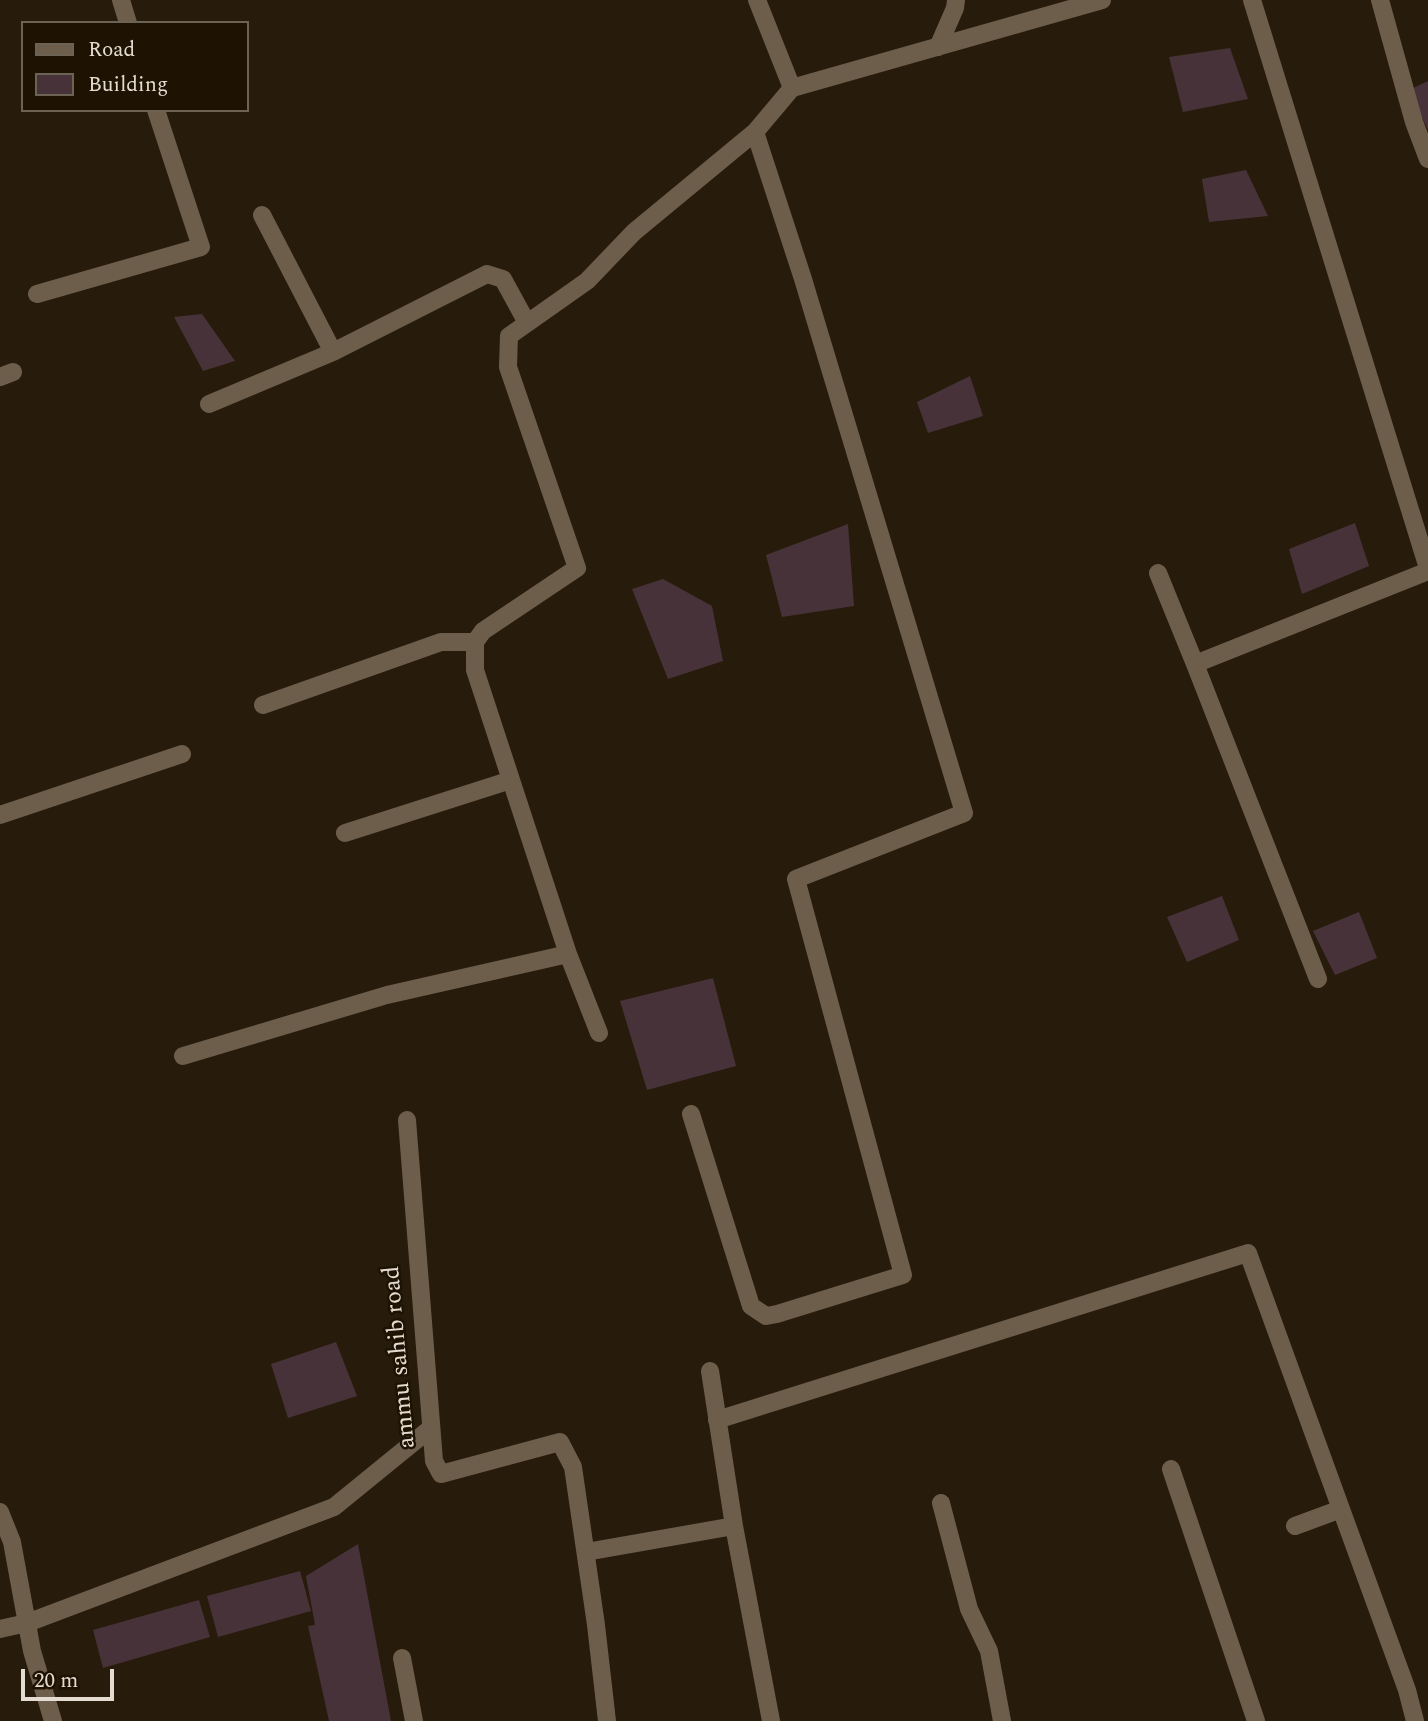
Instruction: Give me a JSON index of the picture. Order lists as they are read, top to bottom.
{
  "streets": {
    "street": ["ammu sahib road"]
  },
  "legend": ["Road", "Building"],
  "scale_bar": "20 m"
}
